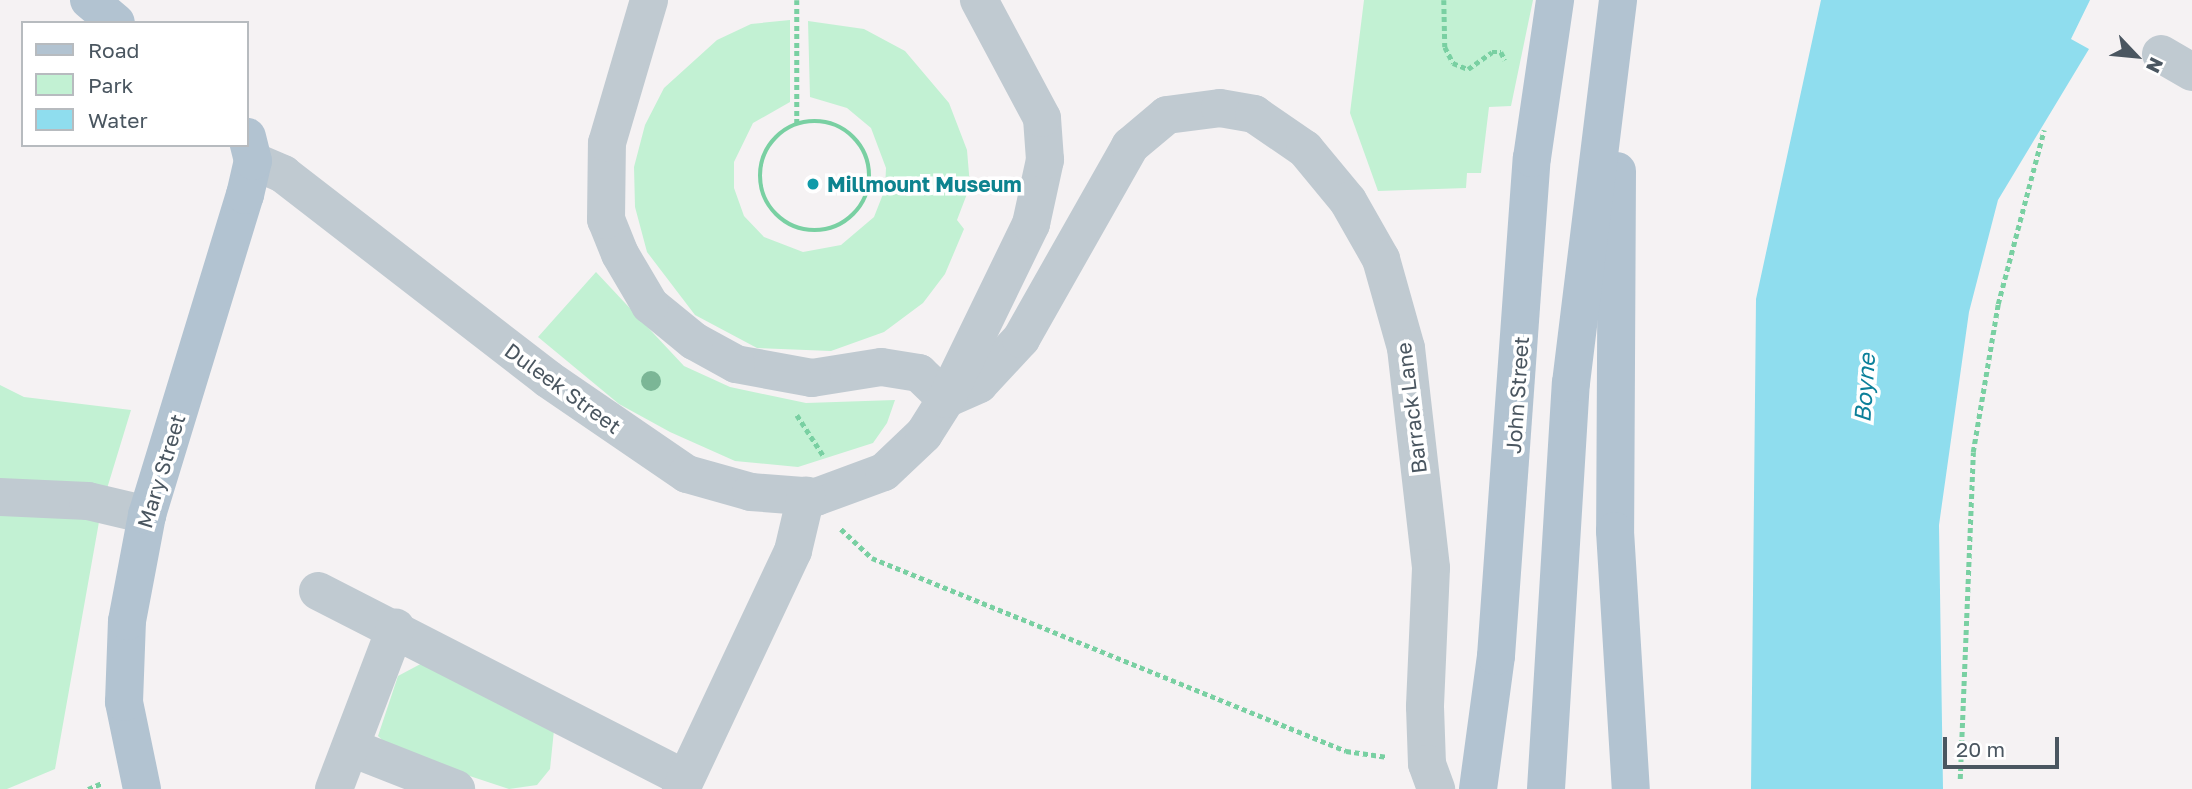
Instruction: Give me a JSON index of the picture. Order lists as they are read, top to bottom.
{
  "streets": {
    "main road": ["John Street", "Mary Street"],
    "street": ["Duleek Street", "Barrack Lane"]
  },
  "crossings": [
    ["Duleek Street", "Barrack Lane"],
    ["Duleek Street", "Mary Street"]
  ],
  "water": ["Boyne"],
  "places": ["Millmount Museum"],
  "legend": ["Road", "Park", "Water"],
  "scale_bar": "20 m",
  "north": "bottom right"
}
